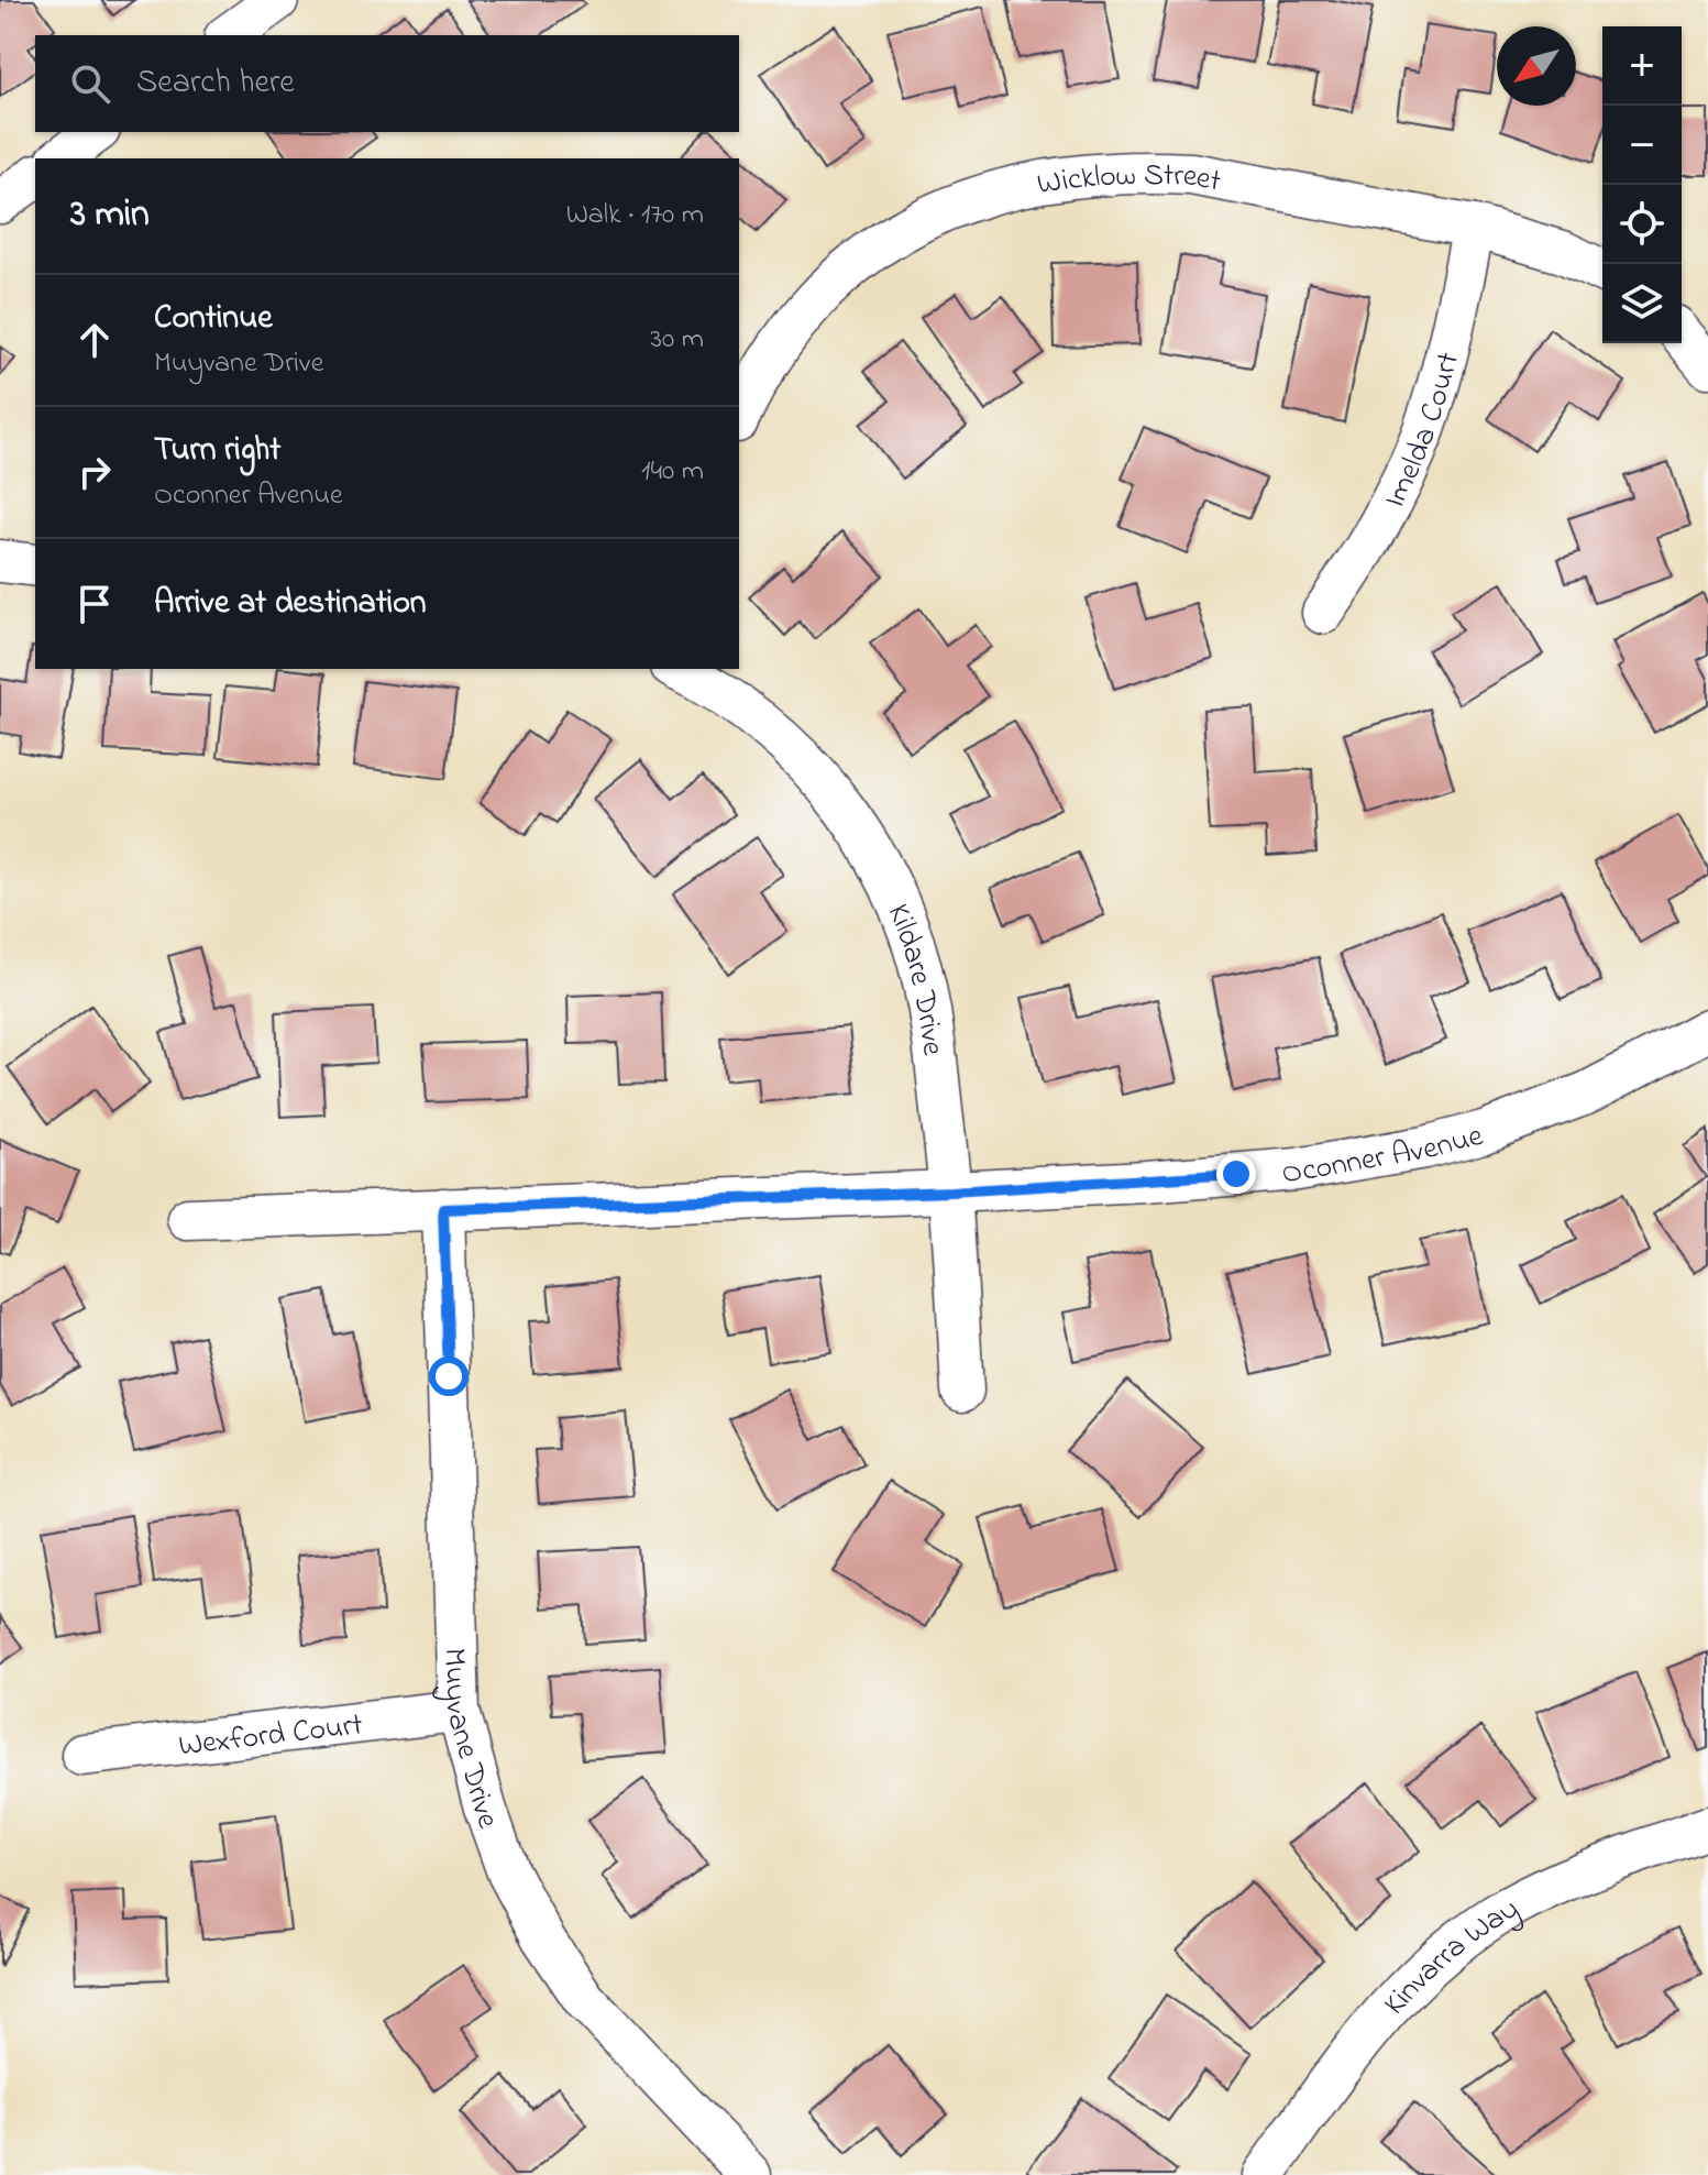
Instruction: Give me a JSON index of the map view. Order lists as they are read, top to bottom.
{
  "streets": {
    "street": [
      "Wicklow Street",
      "Imelda Court",
      "Kildare Drive",
      "Oconner Avenue",
      "Wexford Court",
      "Muyvane Drive",
      "Kinvarra Way"
    ]
  },
  "crossings": [
    ["Wicklow Street", "Imelda Court"],
    ["Kildare Drive", "Oconner Avenue"],
    ["Oconner Avenue", "Muyvane Drive"],
    ["Wexford Court", "Muyvane Drive"]
  ],
  "north": "bottom left",
  "page": {
    "map_buttons": ["+", "−"],
    "search": "Search here",
    "heading": ["3 min", "Walk · 170 m"],
    "list": [
      ["Continue", "Muyvane Drive", "30 m"],
      ["Turn right", "Oconner Avenue", "140 m"],
      "Arrive at destination"
    ]
  }
}
